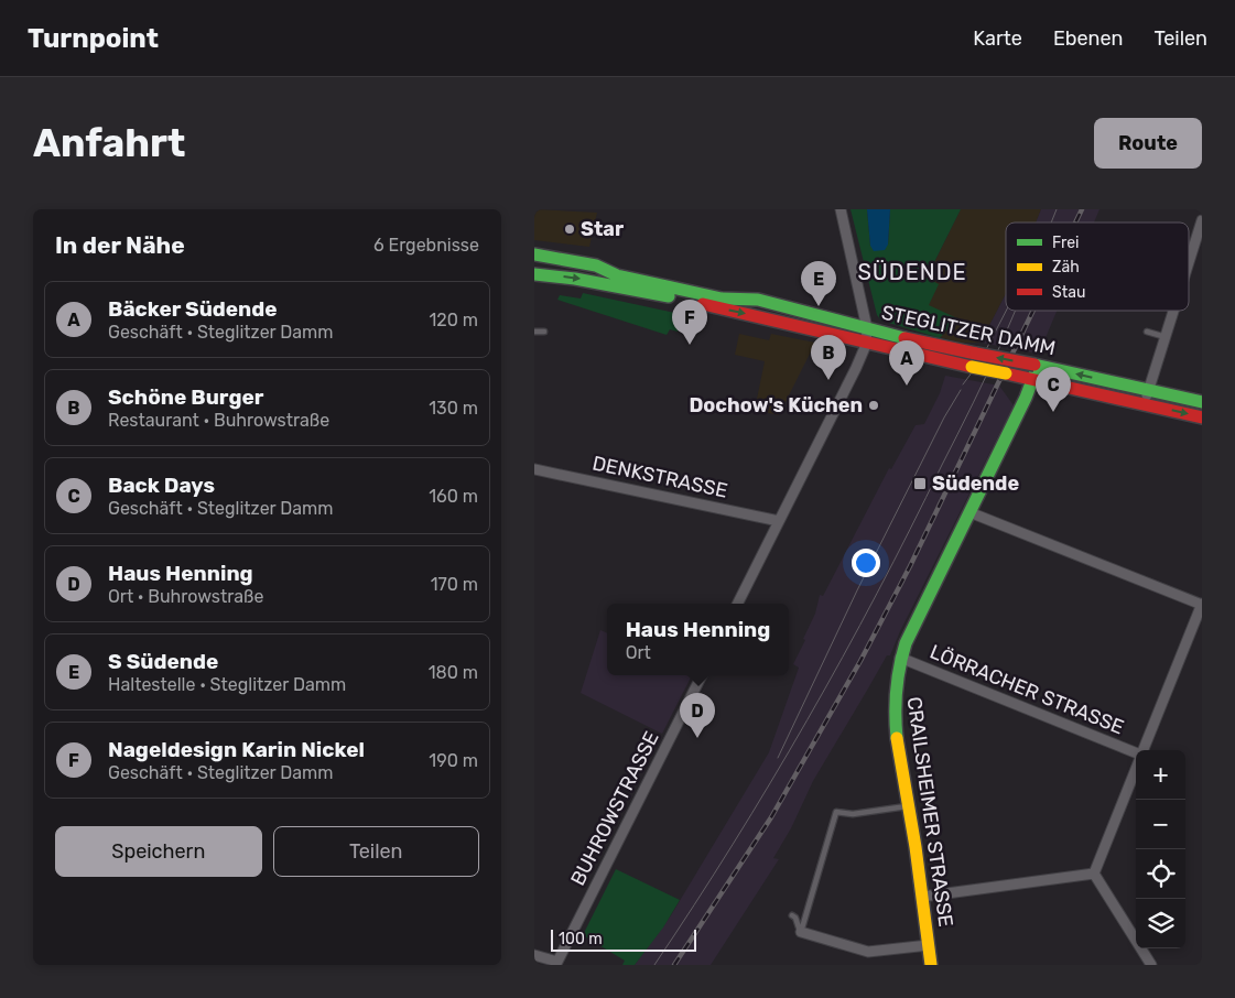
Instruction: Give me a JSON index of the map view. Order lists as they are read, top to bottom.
{
  "streets": {
    "main road": ["STEGLITZER DAMM", "CRAILSHEIMER STRASSE"],
    "street": ["DENKSTRASSE", "LÖRRACHER STRASSE", "BUHROWSTRASSE"]
  },
  "crossings": [
    ["STEGLITZER DAMM", "CRAILSHEIMER STRASSE"],
    ["LÖRRACHER STRASSE", "CRAILSHEIMER STRASSE"]
  ],
  "districts": ["SÜDENDE"],
  "places": {
    "other": ["Star", "Dochow's Küchen"],
    "transit": ["Südende"]
  },
  "legend": ["Frei", "Zäh", "Stau"],
  "scale_bar": "100 m",
  "page": {
    "header": "Turnpoint",
    "nav": ["Karte", "Ebenen", "Teilen"],
    "buttons": [
      "Route",
      ["Speichern", "Teilen"]
    ],
    "title": "Anfahrt",
    "heading": ["In der Nähe", "6 Ergebnisse"],
    "pins": [
      "E",
      "F",
      "B",
      "A",
      "C",
      "D"
    ],
    "list": [
      {
        "mark": "A",
        "name": "Bäcker Südende",
        "note": "Geschäft · Steglitzer Damm",
        "value": "120 m"
      },
      {
        "mark": "B",
        "name": "Schöne Burger",
        "note": "Restaurant · Buhrowstraße",
        "value": "130 m"
      },
      {
        "mark": "C",
        "name": "Back Days",
        "note": "Geschäft · Steglitzer Damm",
        "value": "160 m"
      },
      {
        "mark": "D",
        "name": "Haus Henning",
        "note": "Ort · Buhrowstraße",
        "value": "170 m"
      },
      {
        "mark": "E",
        "name": "S Südende",
        "note": "Haltestelle · Steglitzer Damm",
        "value": "180 m"
      },
      {
        "mark": "F",
        "name": "Nageldesign Karin Nickel",
        "note": "Geschäft · Steglitzer Damm",
        "value": "190 m"
      }
    ],
    "popup": ["Haus Henning", "Ort"],
    "map_buttons": ["+", "−"],
    "scale": "100 m"
  }
}
